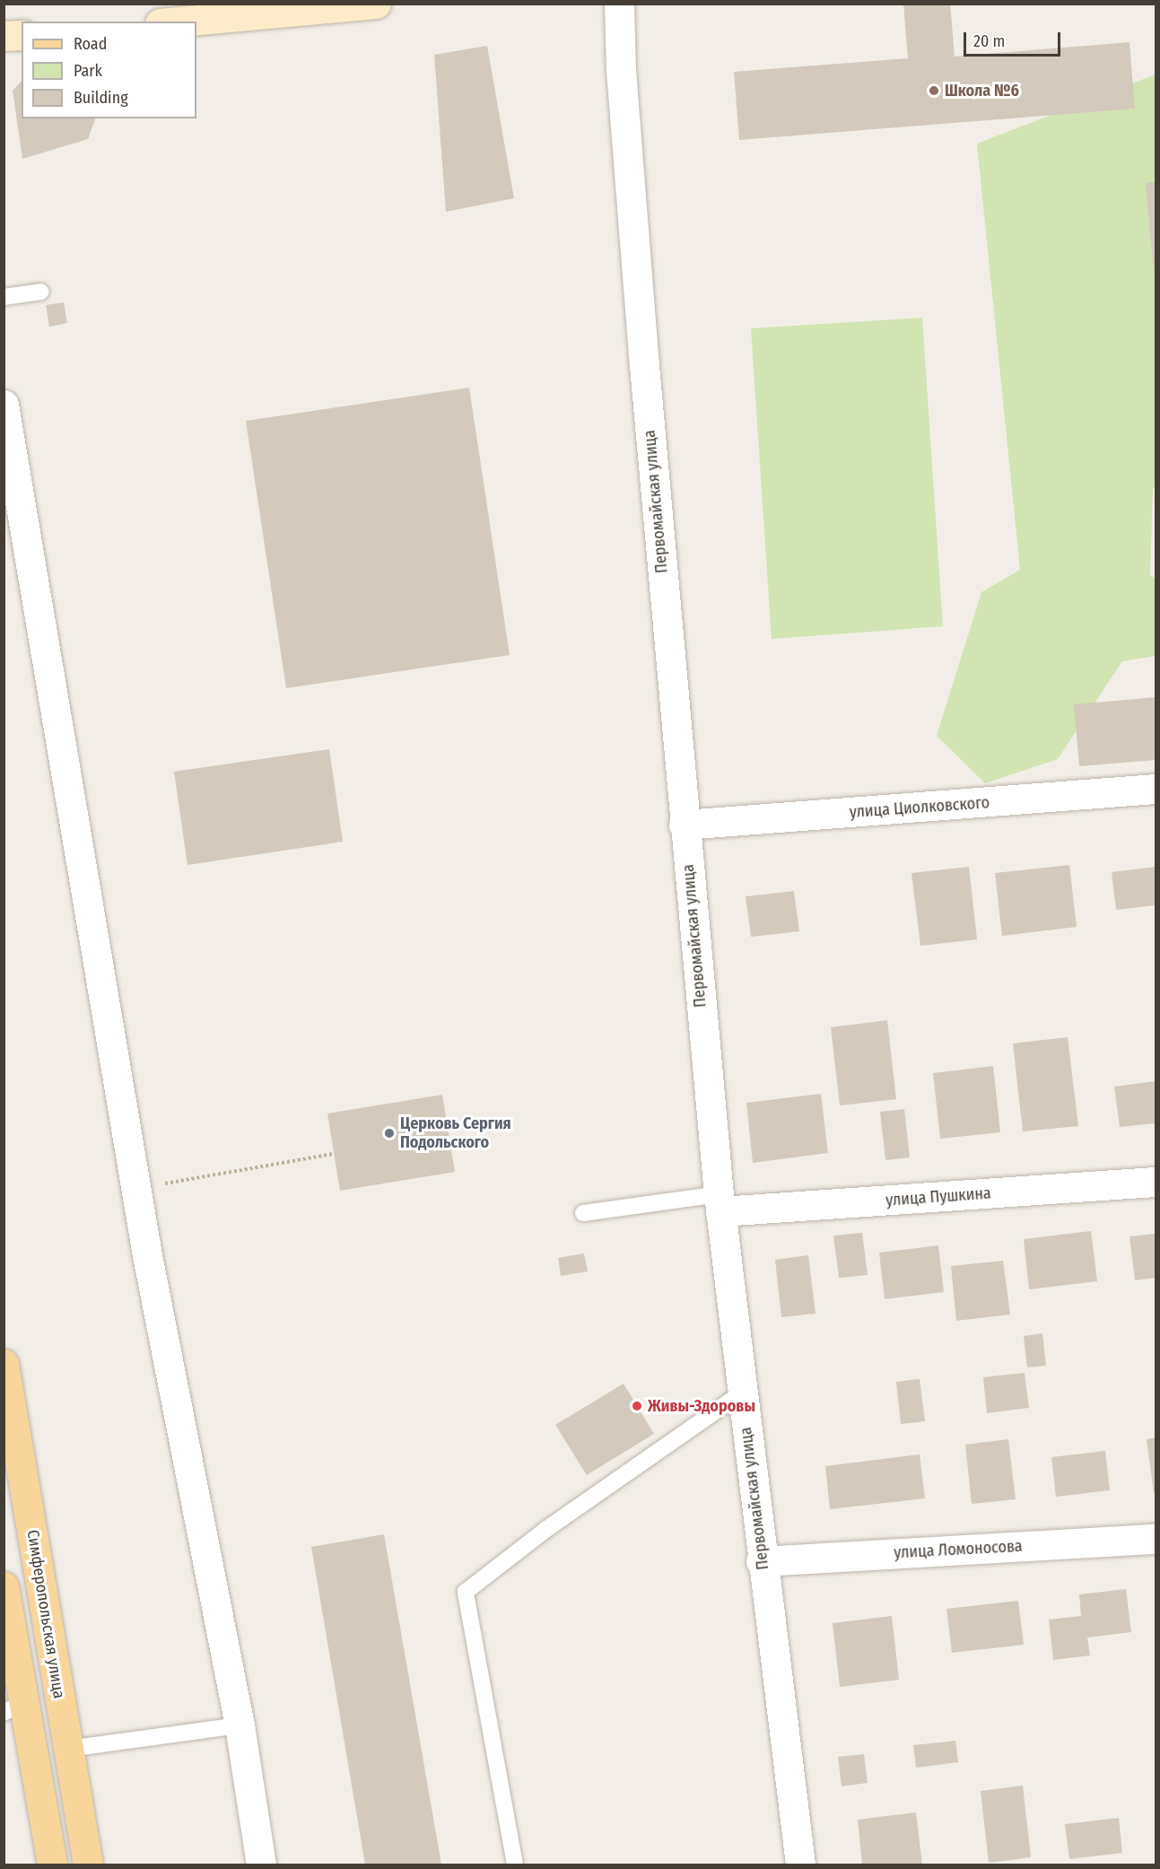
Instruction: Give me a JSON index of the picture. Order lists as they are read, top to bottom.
{
  "streets": {
    "main road": ["Симферопольская улица"],
    "street": [
      "Первомайская улица",
      "улица Циолковского",
      "улица Пушкина",
      "улица Ломоносова"
    ]
  },
  "crossings": [
    ["Первомайская улица", "улица Циолковского"],
    ["Первомайская улица", "улица Пушкина"],
    ["Первомайская улица", "улица Ломоносова"]
  ],
  "places": ["Школа №6", "Церковь Сергия Подольского", "Живы-Здоровы"],
  "legend": ["Road", "Park", "Building"],
  "scale_bar": "20 m"
}
